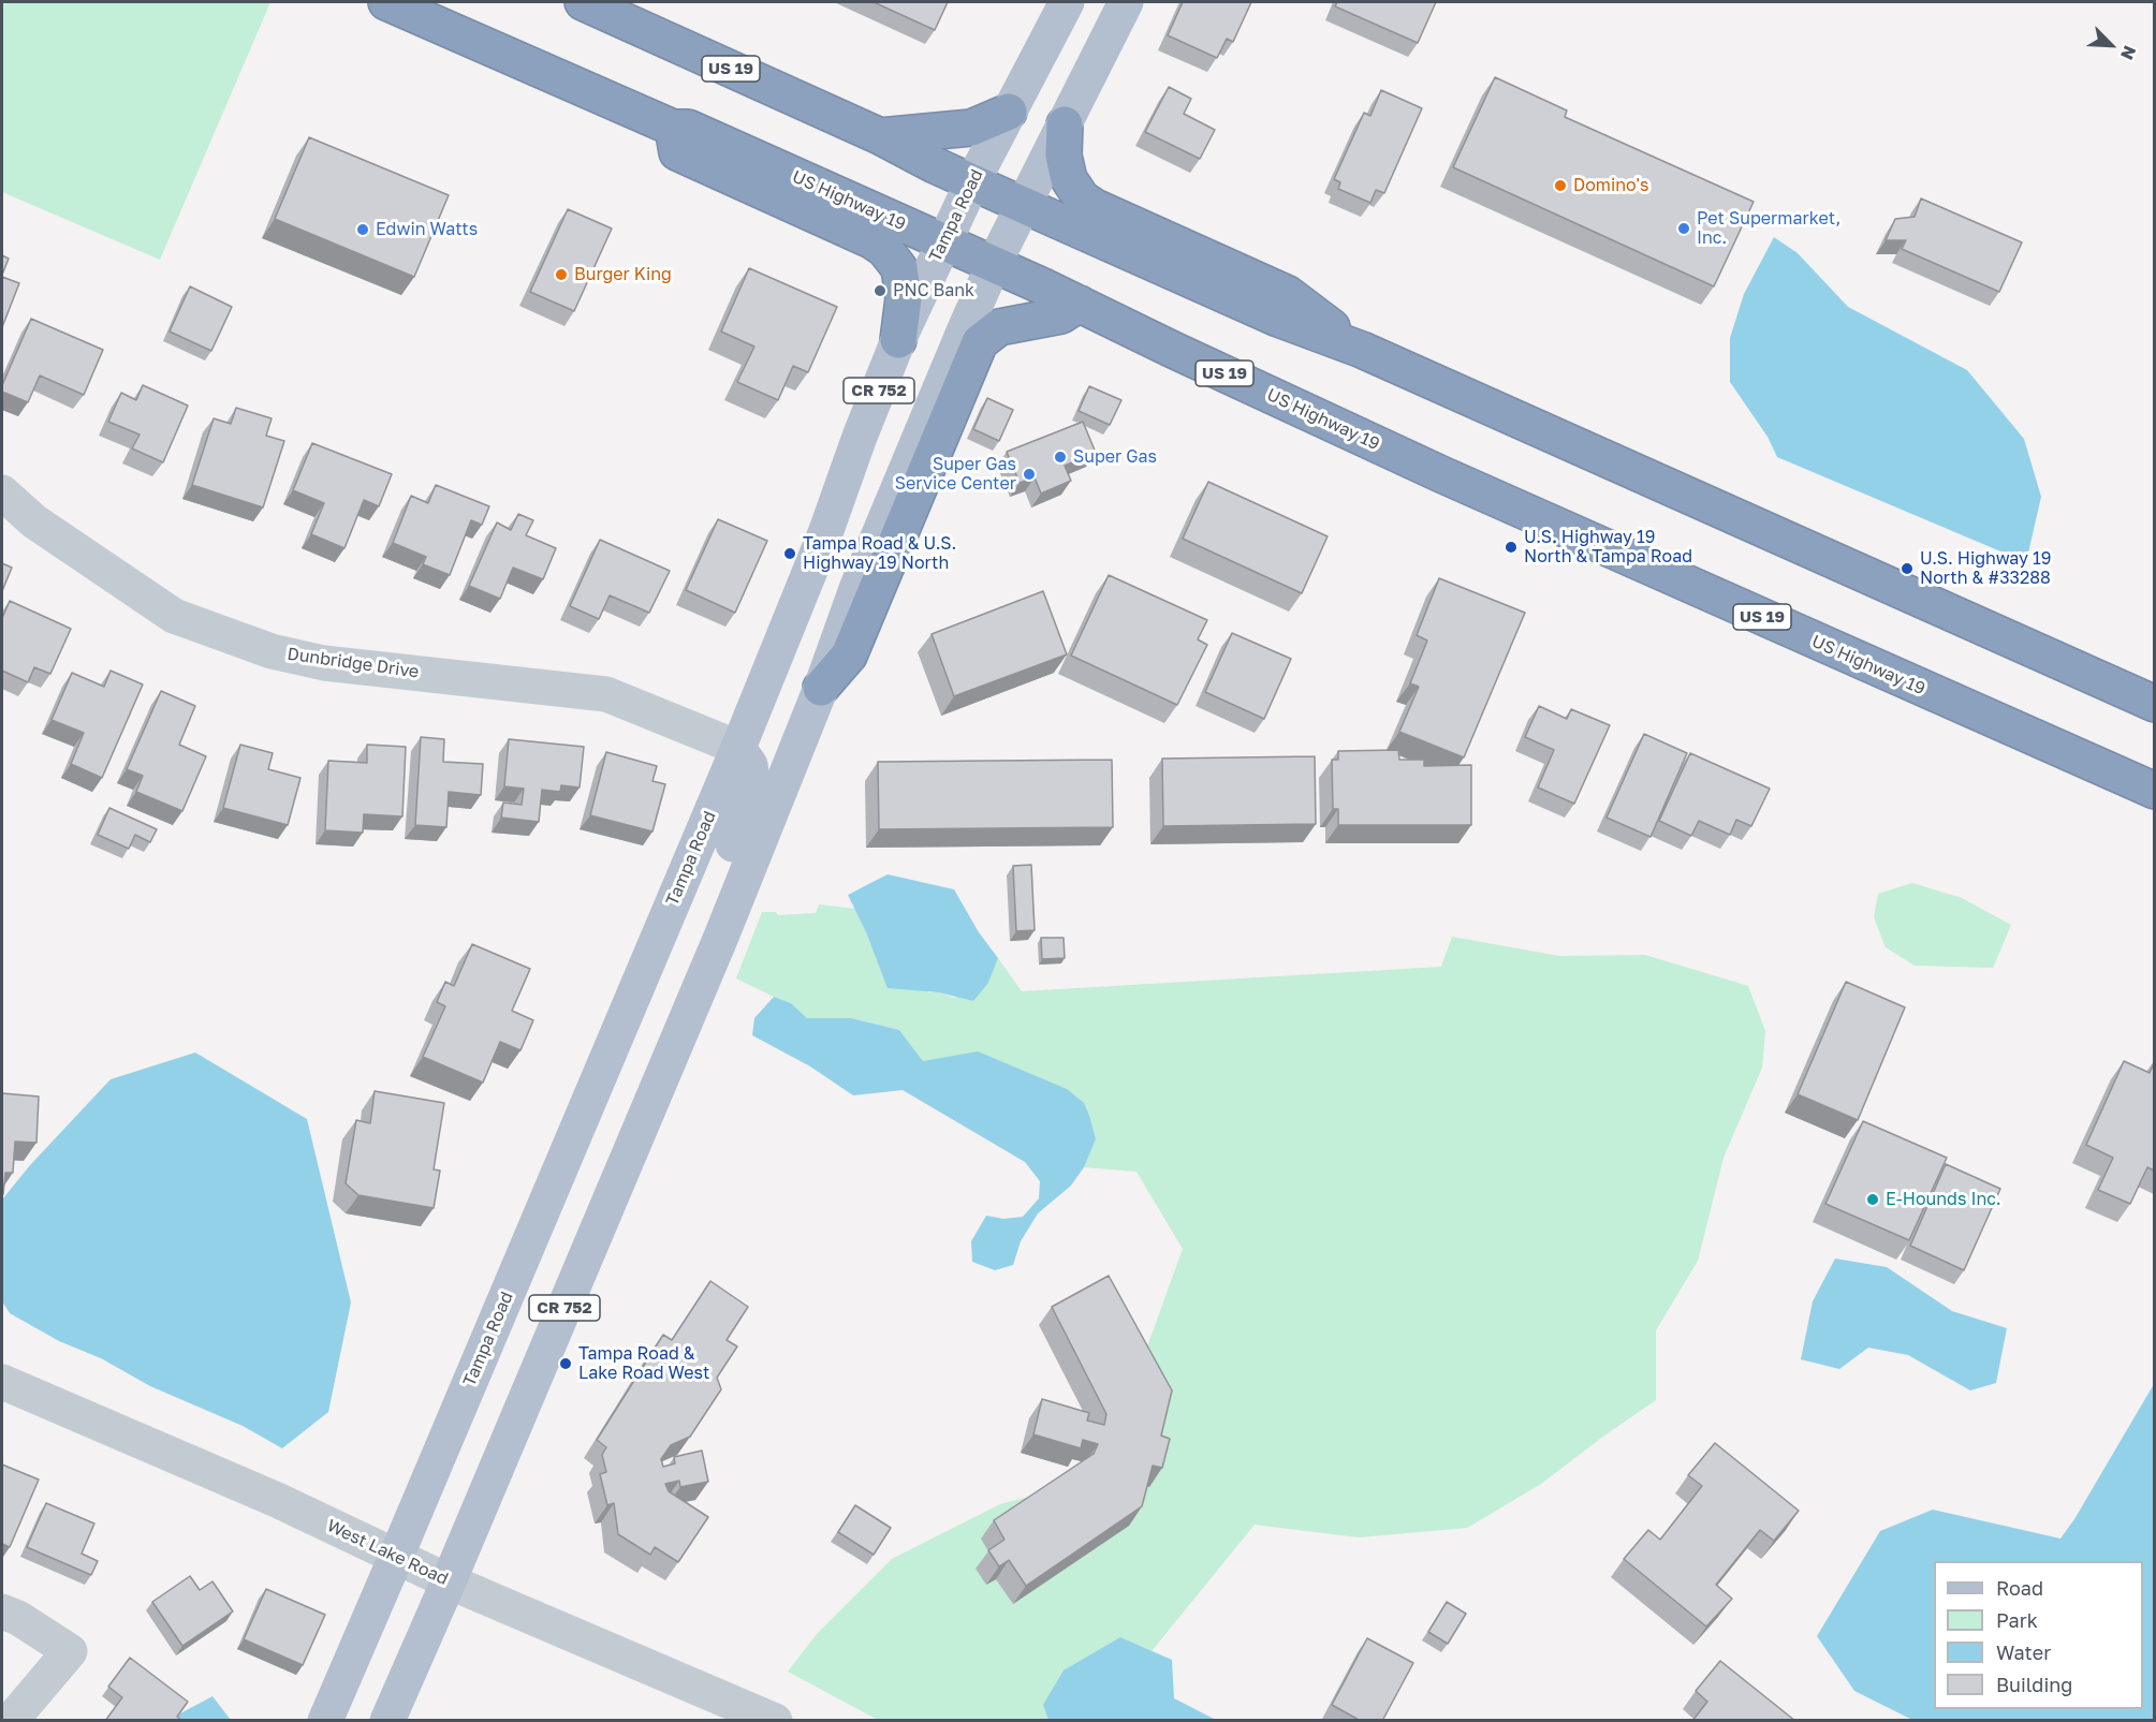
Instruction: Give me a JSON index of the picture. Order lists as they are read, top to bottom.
{
  "streets": {
    "highway": ["US 19", "US Highway 19"],
    "main road": ["Tampa Road", "CR 752"],
    "street": ["Dunbridge Drive", "West Lake Road"]
  },
  "crossings": [
    ["US 19", "Tampa Road"],
    ["US 19", "CR 752"],
    ["US Highway 19", "Tampa Road"],
    ["US Highway 19", "CR 752"],
    ["Tampa Road", "Dunbridge Drive"],
    ["Tampa Road", "West Lake Road"],
    ["CR 752", "West Lake Road"]
  ],
  "places": [
    "Domino's",
    "Pet Supermarket, Inc.",
    "Edwin Watts",
    "Burger King",
    "PNC Bank",
    "Super Gas",
    "Super Gas Service Center",
    "U.S. Highway 19 North & Tampa Road",
    "Tampa Road & U.S. Highway 19 North",
    "U.S. Highway 19 North & #33288",
    "E-Hounds Inc.",
    "Tampa Road & Lake Road West"
  ],
  "legend": [
    "Road",
    "Park",
    "Water",
    "Building"
  ],
  "north": "bottom right"
}
